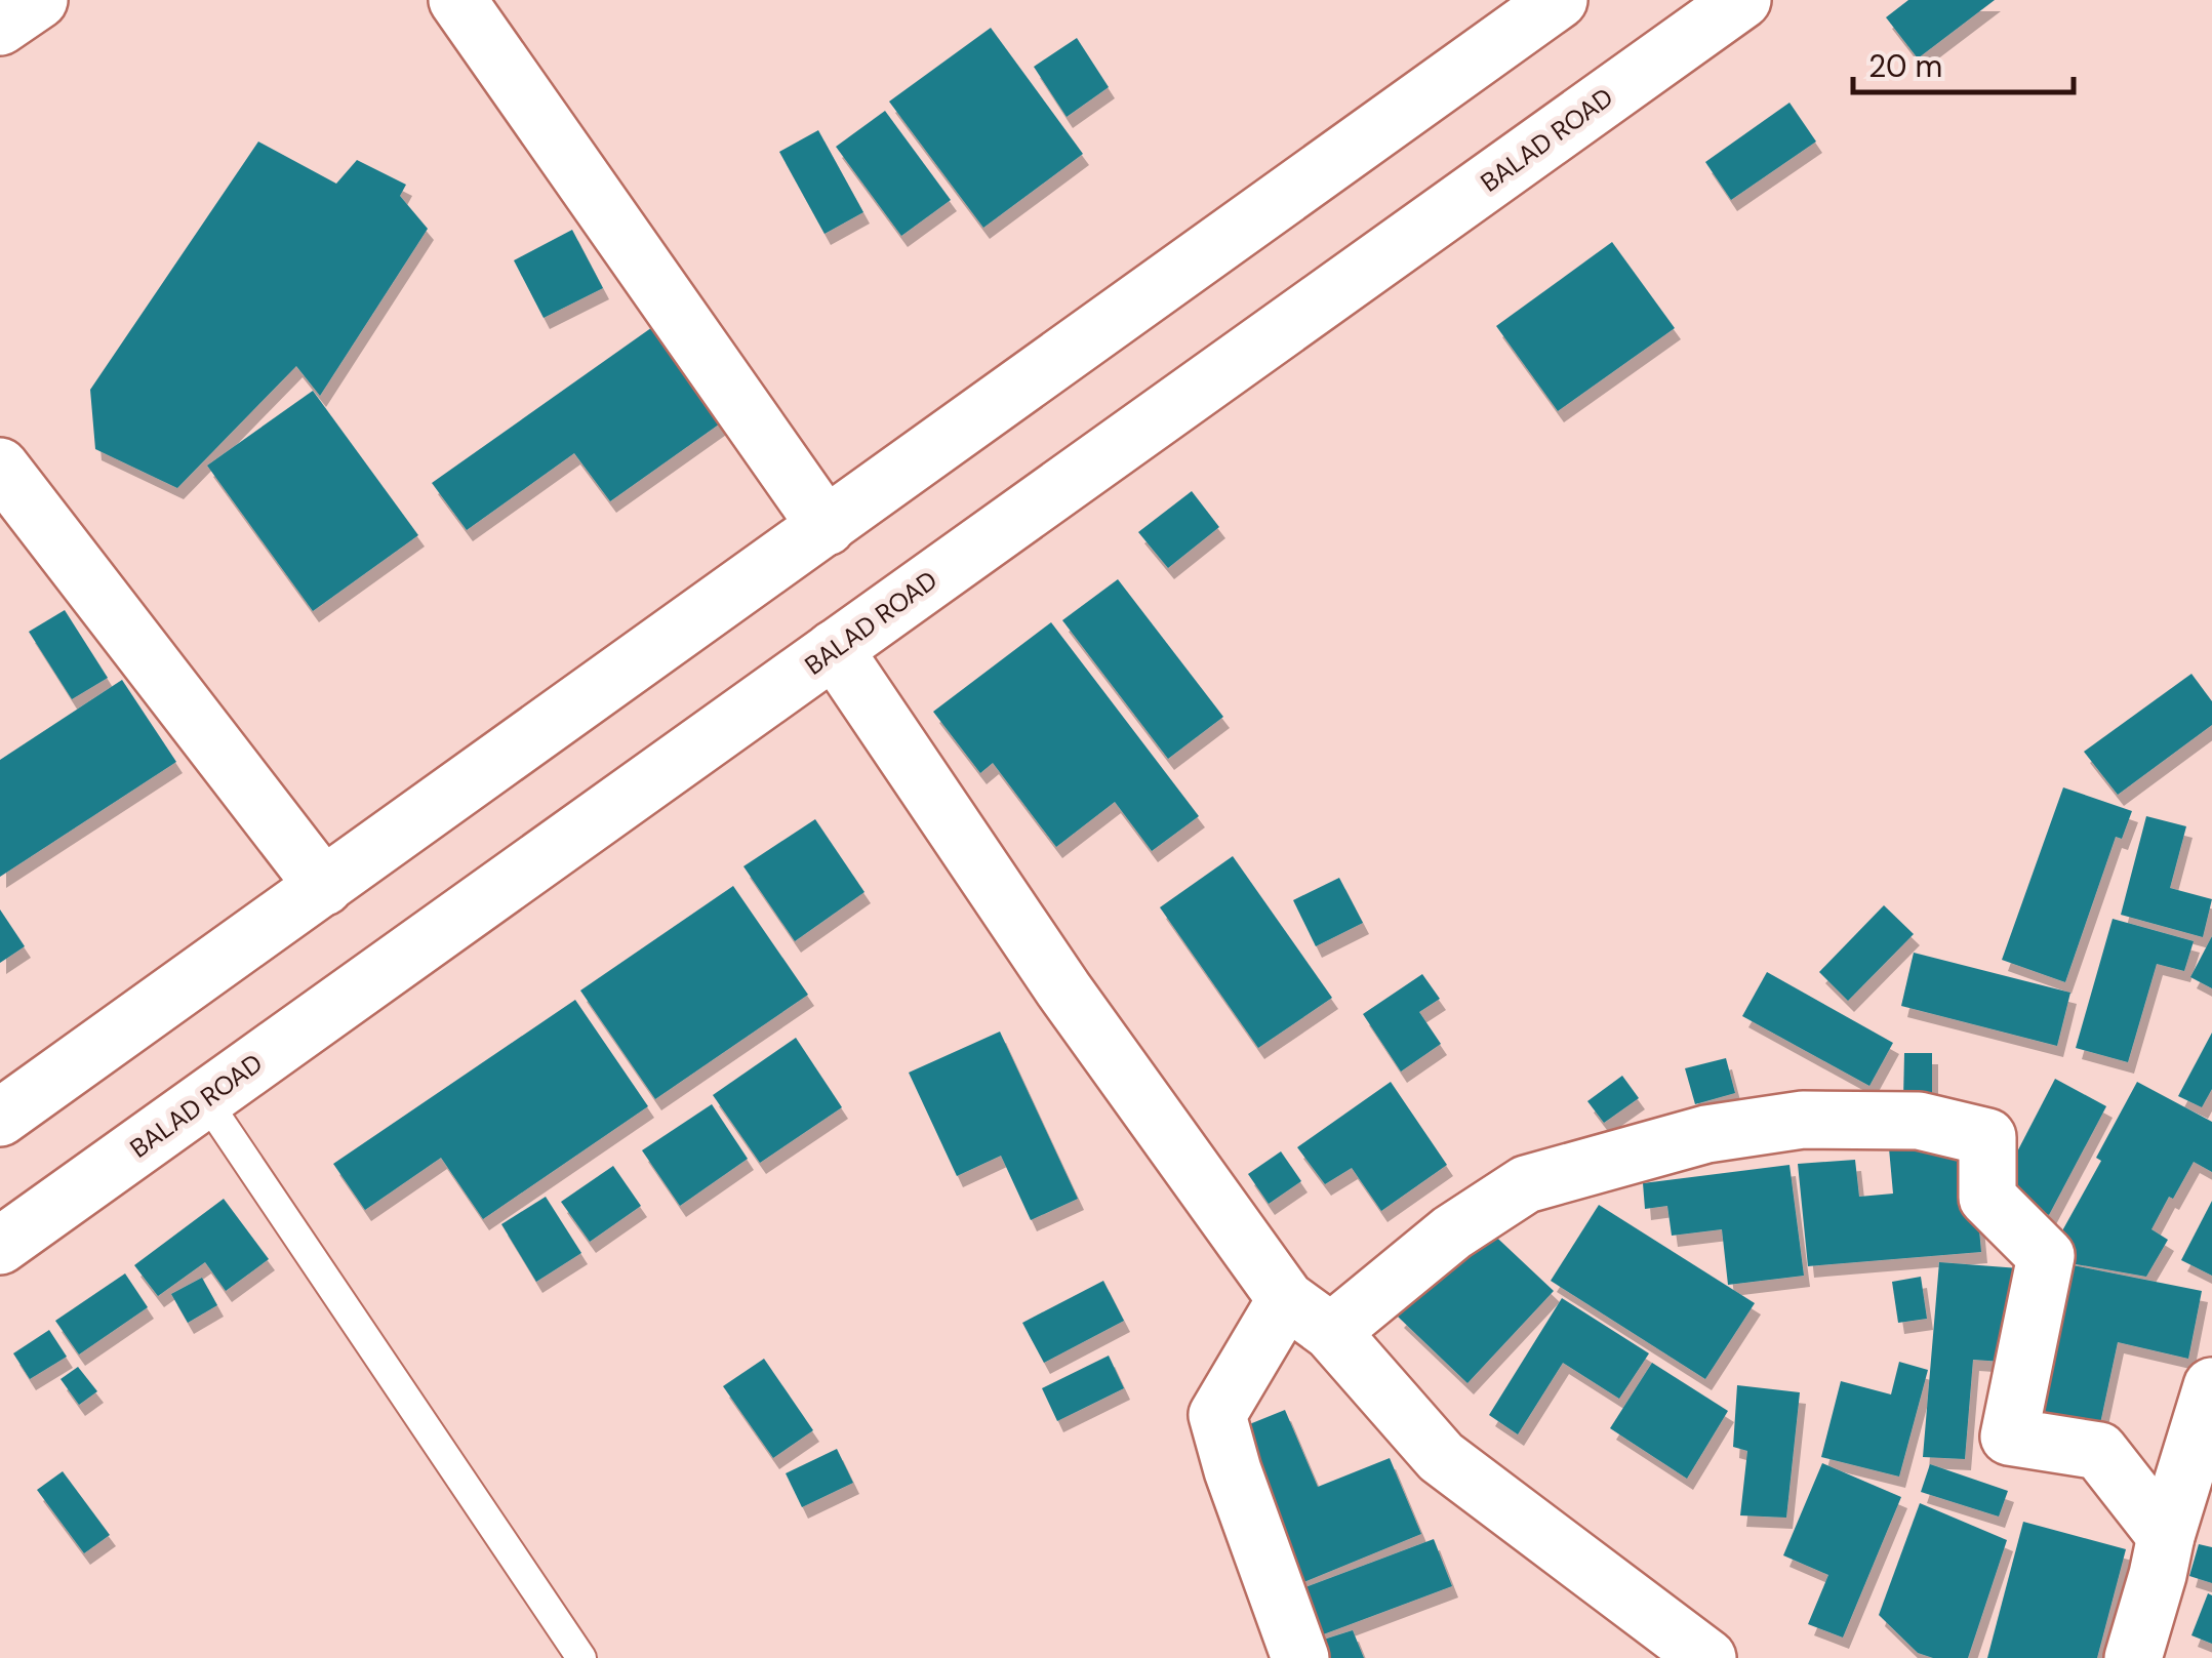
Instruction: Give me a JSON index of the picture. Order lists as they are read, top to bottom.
{
  "streets": {
    "main road": ["BALAD ROAD"]
  },
  "scale_bar": "20 m"
}
